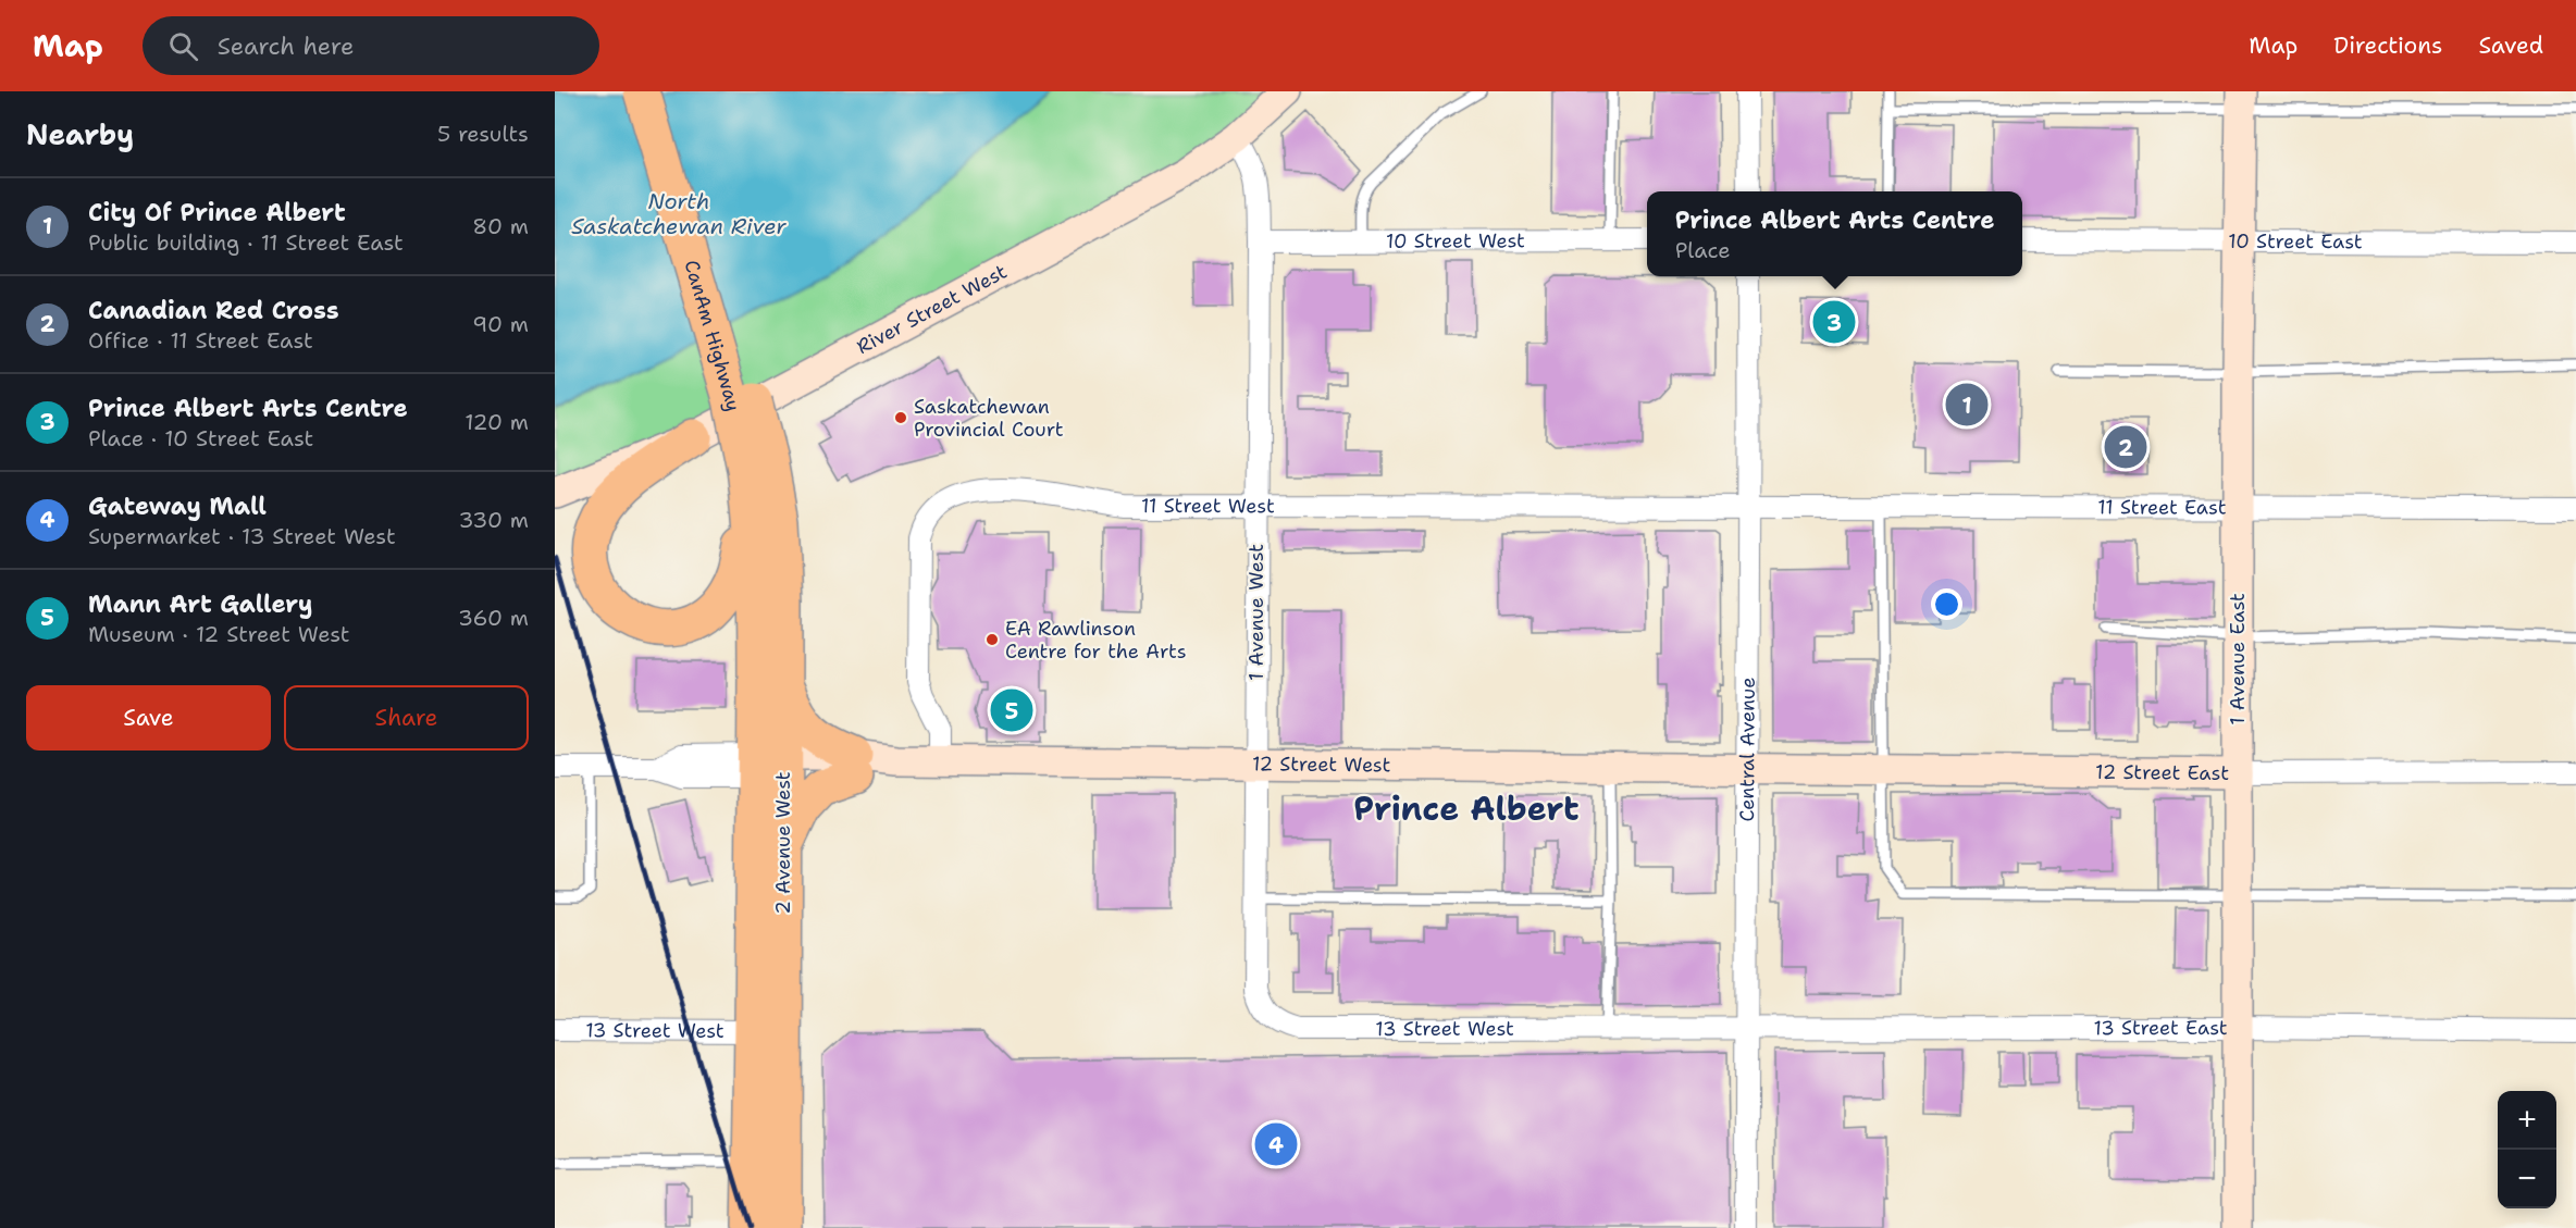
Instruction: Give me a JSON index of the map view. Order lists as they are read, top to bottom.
{
  "streets": {
    "highway": ["CanAm Highway", "2 Avenue West"],
    "street": [
      "10 Street West",
      "10 Street East",
      "River Street West",
      "11 Street West",
      "11 Street East",
      "1 Avenue West",
      "1 Avenue East",
      "Central Avenue",
      "12 Street West",
      "12 Street East",
      "13 Street East",
      "13 Street West"
    ]
  },
  "crossings": [
    ["10 Street West", "1 Avenue West"],
    ["10 Street East", "1 Avenue East"],
    ["River Street West", "1 Avenue West"],
    ["CanAm Highway", "2 Avenue West"],
    ["11 Street West", "11 Street East"],
    ["11 Street West", "1 Avenue West"],
    ["11 Street West", "Central Avenue"],
    ["11 Street West", "12 Street West"],
    ["11 Street East", "1 Avenue East"],
    ["11 Street East", "Central Avenue"],
    ["1 Avenue West", "12 Street West"],
    ["1 Avenue West", "13 Street West"],
    ["1 Avenue East", "12 Street East"],
    ["1 Avenue East", "13 Street East"],
    ["Central Avenue", "12 Street West"],
    ["Central Avenue", "12 Street East"],
    ["Central Avenue", "13 Street East"],
    ["Central Avenue", "13 Street West"],
    ["12 Street West", "12 Street East"],
    ["12 Street West", "2 Avenue West"],
    ["2 Avenue West", "13 Street West"],
    ["13 Street East", "13 Street West"]
  ],
  "districts": ["Prince Albert"],
  "water": ["North Saskatchewan River"],
  "places": ["Saskatchewan Provincial Court", "EA Rawlinson Centre for the Arts"],
  "page": {
    "header": "Map",
    "search": "Search here",
    "nav": ["Map", "Directions", "Saved"],
    "heading": ["Nearby", "5 results"],
    "list": [
      {
        "mark": "1",
        "name": "City Of Prince Albert",
        "note": "Public building · 11 Street East",
        "value": "80 m"
      },
      {
        "mark": "2",
        "name": "Canadian Red Cross",
        "note": "Office · 11 Street East",
        "value": "90 m"
      },
      {
        "mark": "3",
        "name": "Prince Albert Arts Centre",
        "note": "Place · 10 Street East",
        "value": "120 m"
      },
      {
        "mark": "4",
        "name": "Gateway Mall",
        "note": "Supermarket · 13 Street West",
        "value": "330 m"
      },
      {
        "mark": "5",
        "name": "Mann Art Gallery",
        "note": "Museum · 12 Street West",
        "value": "360 m"
      }
    ],
    "popup": ["Prince Albert Arts Centre", "Place"],
    "pins": [
      "3",
      "1",
      "2",
      "5",
      "4"
    ],
    "buttons": ["Save", "Share"],
    "map_buttons": ["+", "−"]
  }
}
